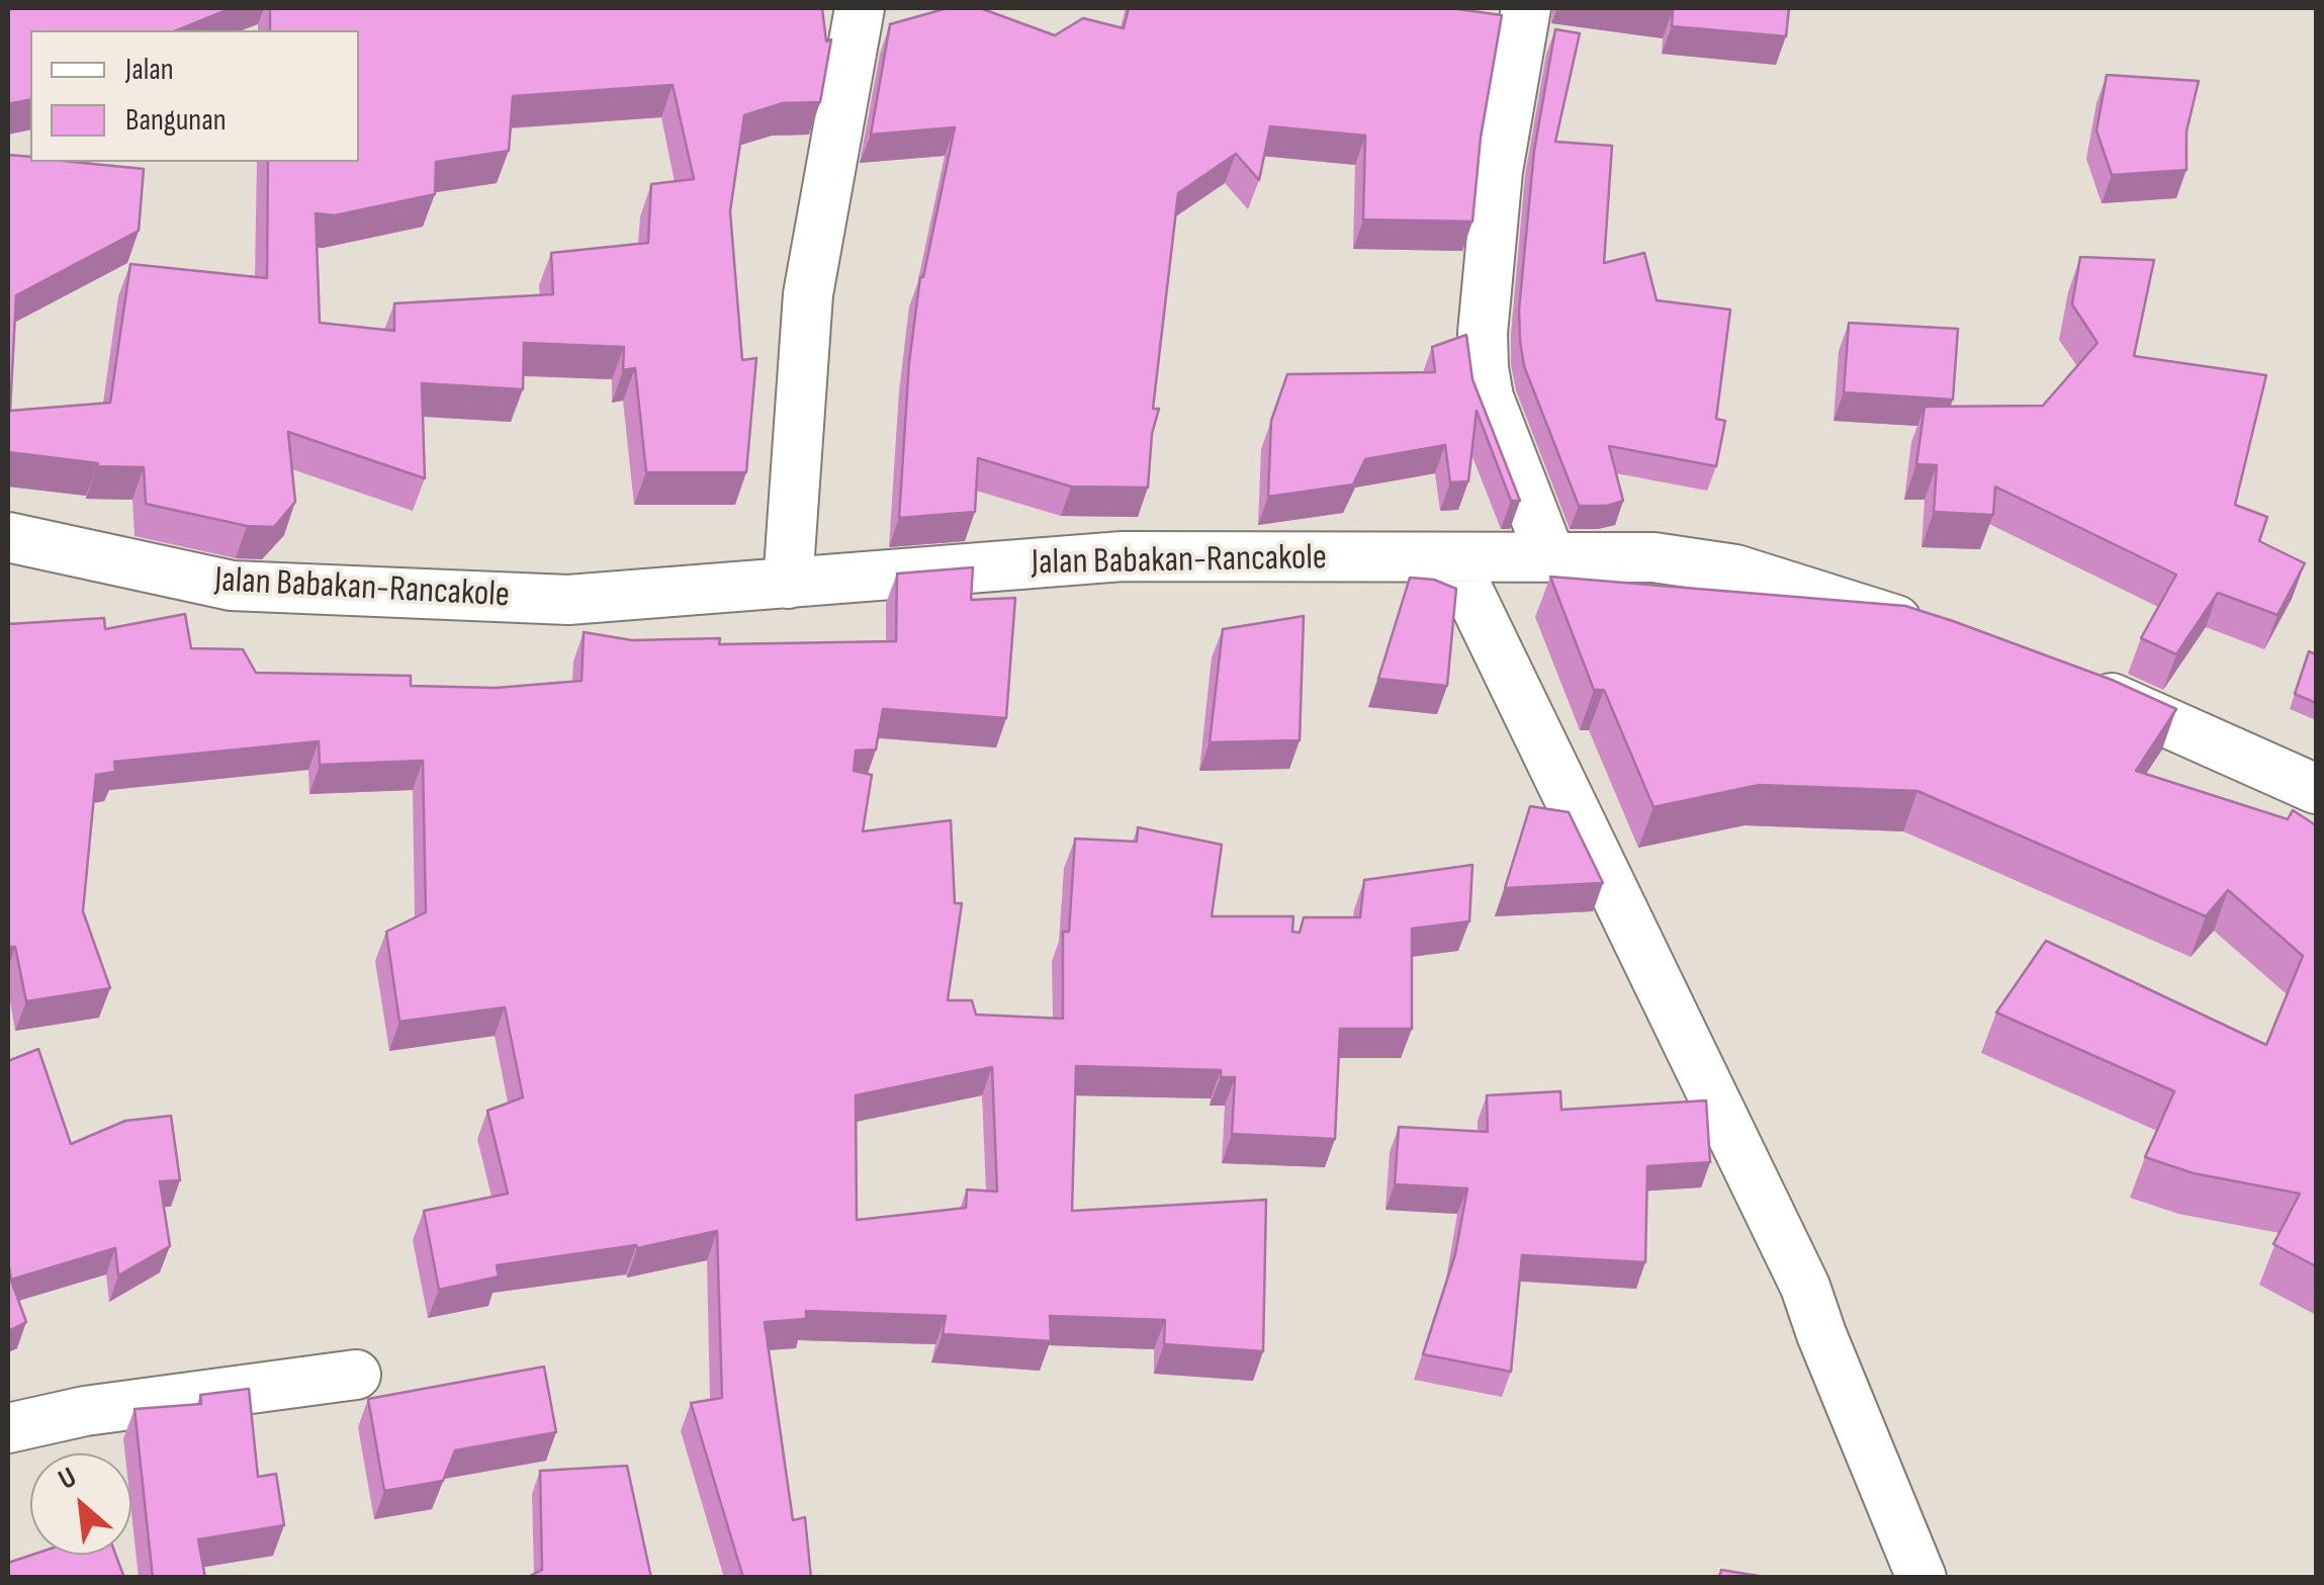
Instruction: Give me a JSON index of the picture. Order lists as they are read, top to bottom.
{
  "streets": {
    "street": ["Jalan Babakan-Rancakole"]
  },
  "legend": ["Jalan", "Bangunan"],
  "north": "top left"
}
